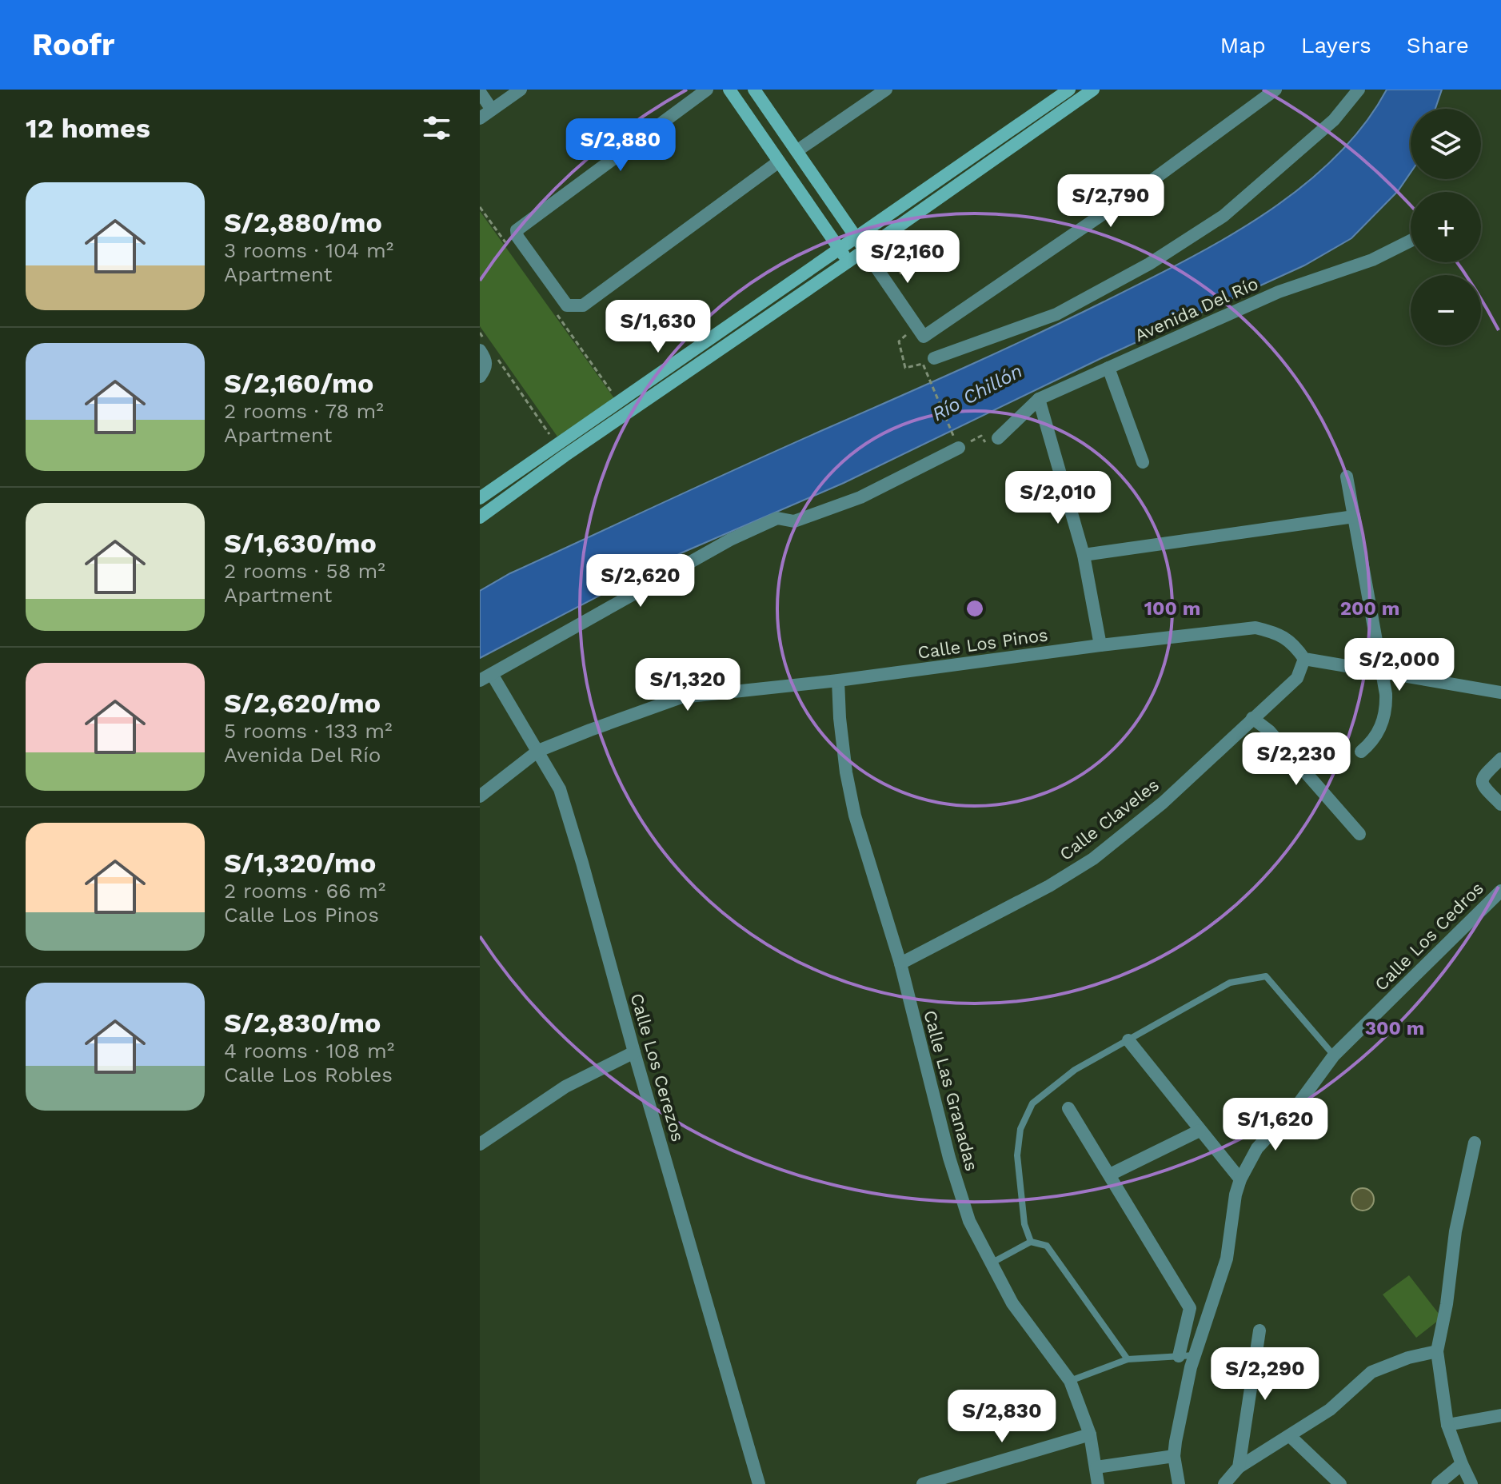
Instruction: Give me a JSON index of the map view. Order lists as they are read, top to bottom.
{
  "streets": {
    "street": [
      "Avenida Del Río",
      "Calle Los Pinos",
      "Calle Claveles",
      "Calle Los Cedros",
      "Calle Los Cerezos",
      "Calle Las Granadas"
    ]
  },
  "crossings": [
    ["Calle Los Pinos", "Calle Claveles"],
    ["Calle Los Pinos", "Calle Los Cerezos"],
    ["Calle Los Pinos", "Calle Las Granadas"],
    ["Calle Claveles", "Calle Las Granadas"]
  ],
  "water": ["Río Chillón"],
  "page": {
    "header": "Roofr",
    "nav": ["Map", "Layers", "Share"],
    "heading": "12 homes",
    "map_buttons": ["+", "−"],
    "price": [
      "S/2,880",
      "S/2,790",
      "S/2,160",
      "S/1,630",
      "S/2,010",
      "S/2,620",
      "S/2,000",
      "S/1,320",
      "S/2,230",
      "S/1,620",
      "S/2,290",
      "S/2,830"
    ],
    "list": [
      {
        "name": "S/2,880/mo",
        "note": "3 rooms · 104 m² · Apartment"
      },
      {
        "name": "S/2,160/mo",
        "note": "2 rooms · 78 m² · Apartment"
      },
      {
        "name": "S/1,630/mo",
        "note": "2 rooms · 58 m² · Apartment"
      },
      {
        "name": "S/2,620/mo",
        "note": "5 rooms · 133 m² · Avenida Del Río"
      },
      {
        "name": "S/1,320/mo",
        "note": "2 rooms · 66 m² · Calle Los Pinos"
      },
      {
        "name": "S/2,830/mo",
        "note": "4 rooms · 108 m² · Calle Los Robles"
      }
    ]
  },
  "rings": ["100 m", "200 m", "300 m"]
}
